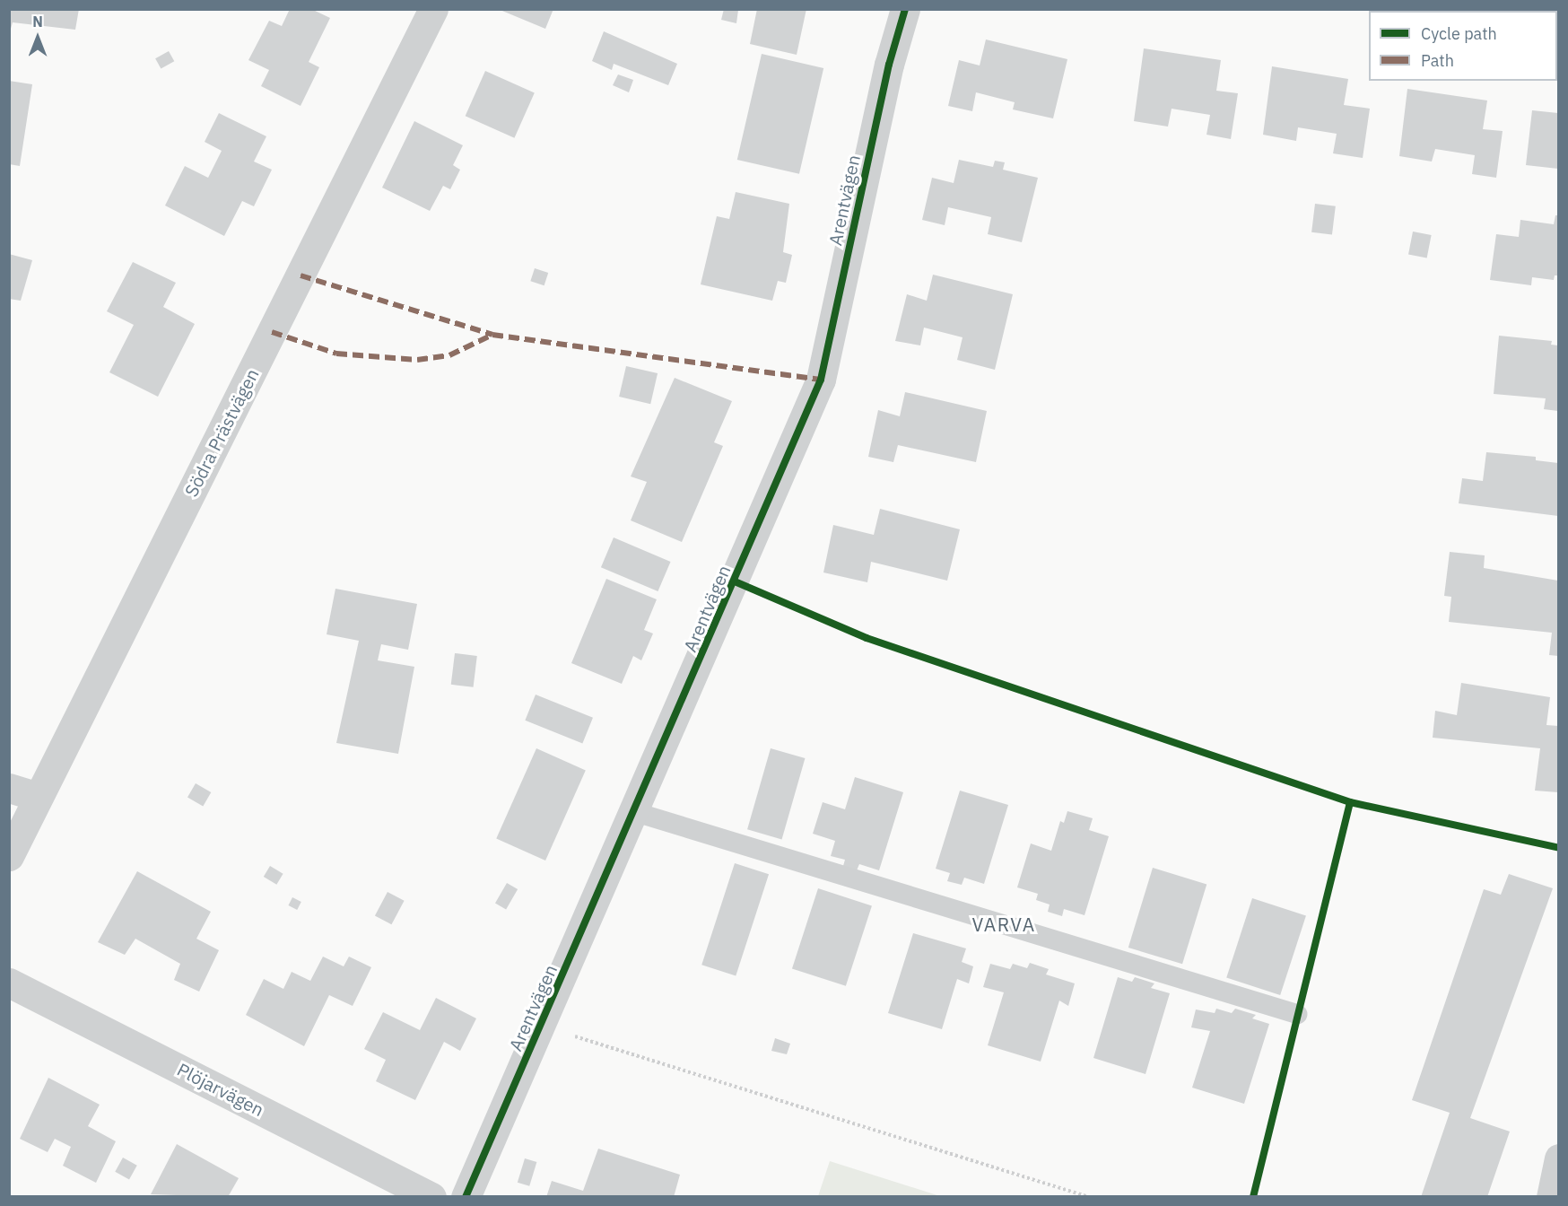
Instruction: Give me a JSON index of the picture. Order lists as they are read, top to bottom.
{
  "streets": {
    "street": ["Arentvägen", "Södra Prästvägen", "Plöjarvägen"]
  },
  "districts": ["VARVA"],
  "legend": ["Cycle path", "Path"],
  "north": "top"
}
